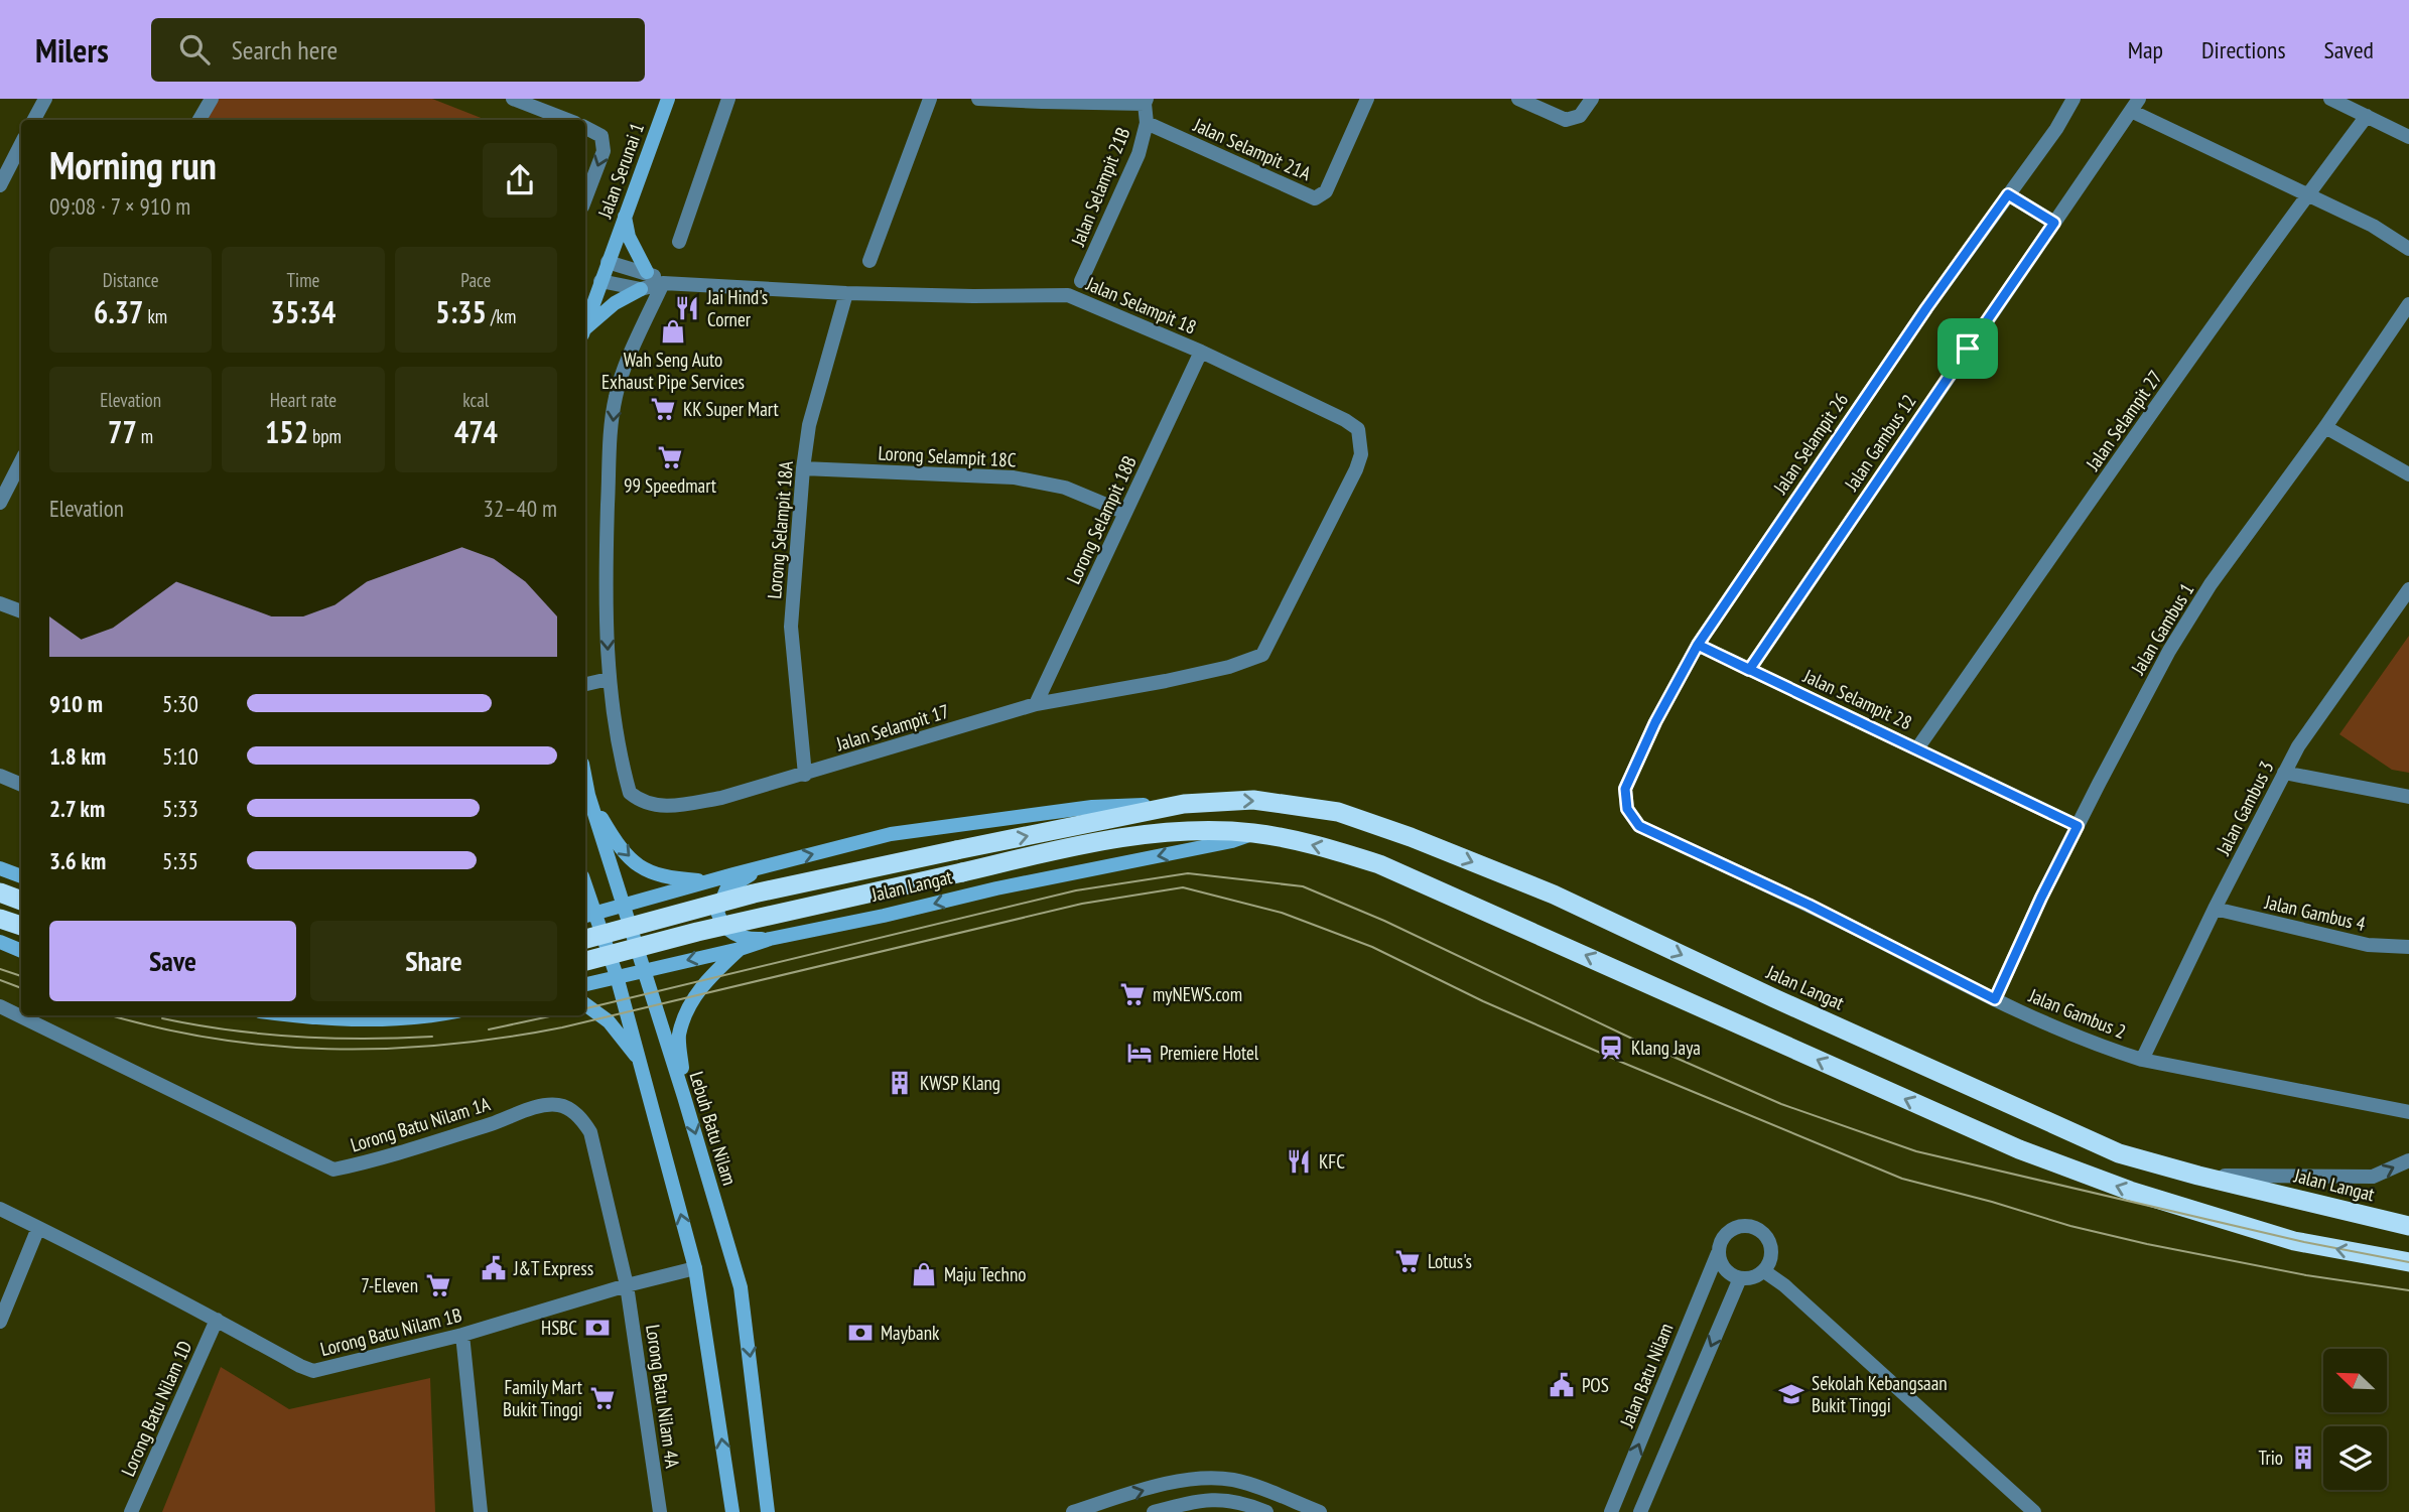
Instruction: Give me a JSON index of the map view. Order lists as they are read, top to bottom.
{
  "streets": {
    "highway": ["Jalan Langat"],
    "main road": ["Jalan Serunai 1", "Lebuh Batu Nilam"],
    "street": [
      "Jalan Selampit 21A",
      "Jalan Selampit 21B",
      "Jalan Selampit 18",
      "Jalan Selampit 27",
      "Jalan Gambus 12",
      "Jalan Selampit 26",
      "Lorong Selampit 18C",
      "Lorong Selampit 18B",
      "Lorong Selampit 18A",
      "Jalan Gambus 1",
      "Jalan Selampit 28",
      "Jalan Selampit 17",
      "Jalan Gambus 3",
      "Jalan Gambus 4",
      "Jalan Gambus 2",
      "Lorong Batu Nilam 1A",
      "Lorong Batu Nilam 1B",
      "Jalan Batu Nilam",
      "Lorong Batu Nilam 4A",
      "Lorong Batu Nilam 1D"
    ]
  },
  "crossings": [
    ["Jalan Selampit 21A", "Jalan Selampit 21B"],
    ["Jalan Serunai 1", "Jalan Selampit 18"],
    ["Jalan Selampit 18", "Lorong Selampit 18B"],
    ["Jalan Selampit 18", "Lorong Selampit 18A"],
    ["Jalan Selampit 18", "Jalan Selampit 17"],
    ["Jalan Selampit 27", "Jalan Selampit 28"],
    ["Jalan Gambus 12", "Jalan Selampit 28"],
    ["Jalan Selampit 26", "Jalan Selampit 28"],
    ["Jalan Selampit 26", "Jalan Gambus 2"],
    ["Lorong Selampit 18C", "Lorong Selampit 18B"],
    ["Lorong Selampit 18C", "Lorong Selampit 18A"],
    ["Lorong Selampit 18B", "Jalan Selampit 17"],
    ["Lorong Selampit 18A", "Jalan Selampit 17"],
    ["Jalan Gambus 1", "Jalan Selampit 28"],
    ["Jalan Gambus 1", "Jalan Gambus 2"],
    ["Jalan Gambus 3", "Jalan Gambus 4"],
    ["Jalan Gambus 3", "Jalan Gambus 2"],
    ["Jalan Langat", "Lebuh Batu Nilam"],
    ["Lorong Batu Nilam 1A", "Lorong Batu Nilam 1B"],
    ["Lorong Batu Nilam 1A", "Lorong Batu Nilam 4A"],
    ["Lorong Batu Nilam 1B", "Lorong Batu Nilam 4A"],
    ["Lorong Batu Nilam 1B", "Lorong Batu Nilam 1D"]
  ],
  "places": {
    "restaurant": ["Jai Hind's Corner", "KFC"],
    "shop": ["Wah Seng Auto Exhaust Pipe Services", "Maju Techno"],
    "supermarket": [
      "KK Super Mart",
      "99 Speedmart",
      "myNEWS.com",
      "Lotus's",
      "7-Eleven",
      "Family Mart Bukit Tinggi"
    ],
    "station": ["Klang Jaya"],
    "hotel": ["Premiere Hotel"],
    "building": ["KWSP Klang", "Trio"],
    "public building": ["J&T Express", "POS"],
    "bank": ["HSBC", "Maybank"],
    "school or university": ["Sekolah Kebangsaan Bukit Tinggi"]
  },
  "north": "top left",
  "page": {
    "header": "Milers",
    "search": "Search here",
    "nav": ["Map", "Directions", "Saved"],
    "heading": ["Morning run", "09:08 · 7 × 910 m"],
    "stats": [
      ["Distance", "6.37 km"],
      ["Time", "35:34"],
      ["Pace", "5:35 /km"],
      ["Elevation", "77 m"],
      ["Heart rate", "152 bpm"],
      ["kcal", "474"]
    ],
    "chart": ["Elevation", "32–40 m"],
    "list": [
      {
        "name": "910 m",
        "note": "5:30"
      },
      {
        "name": "1.8 km",
        "note": "5:10"
      },
      {
        "name": "2.7 km",
        "note": "5:33"
      },
      {
        "name": "3.6 km",
        "note": "5:35"
      }
    ],
    "buttons": ["Save", "Share"]
  }
}
